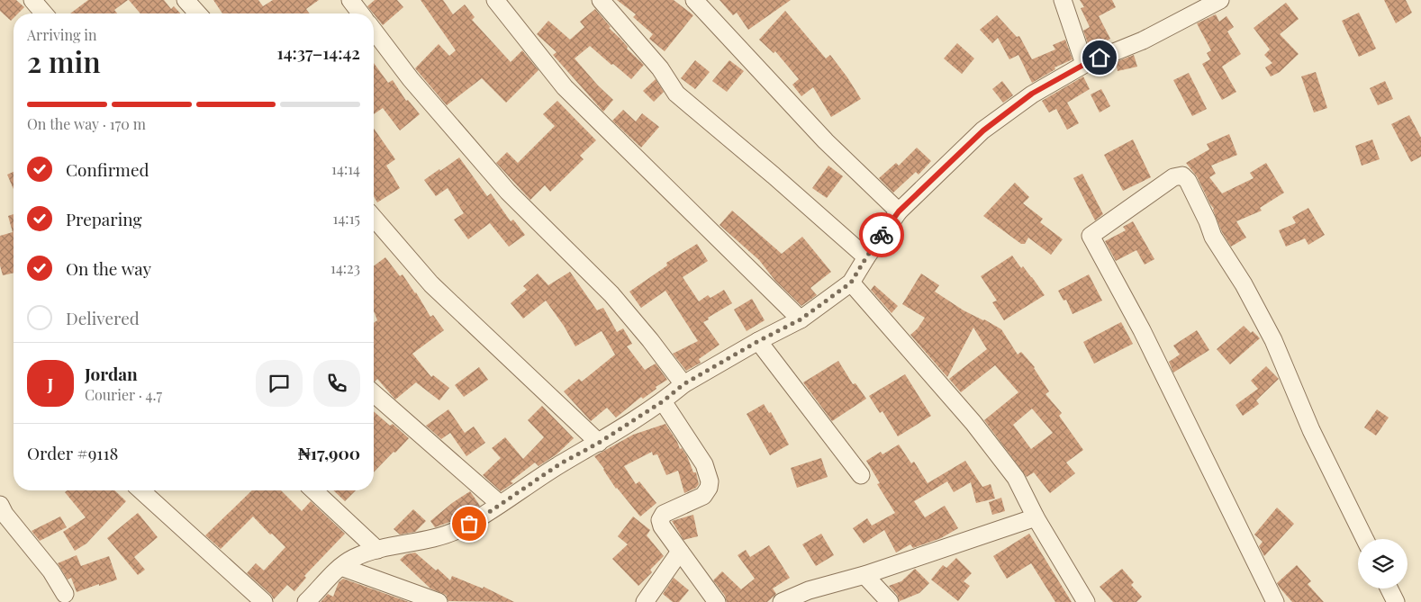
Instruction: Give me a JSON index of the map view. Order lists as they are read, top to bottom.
{
  "page": {
    "heading": ["2 min", "Arriving in", "14:37–14:42"],
    "panel": [
      "Jordan",
      "Courier · 4.7",
      "Order #9118",
      "₦17,900"
    ],
    "bar": "On the way · 170 m",
    "list": [
      ["Confirmed", "14:14"],
      ["Preparing", "14:15"],
      ["On the way", "14:23"],
      "Delivered"
    ],
    "round": "J"
  }
}
